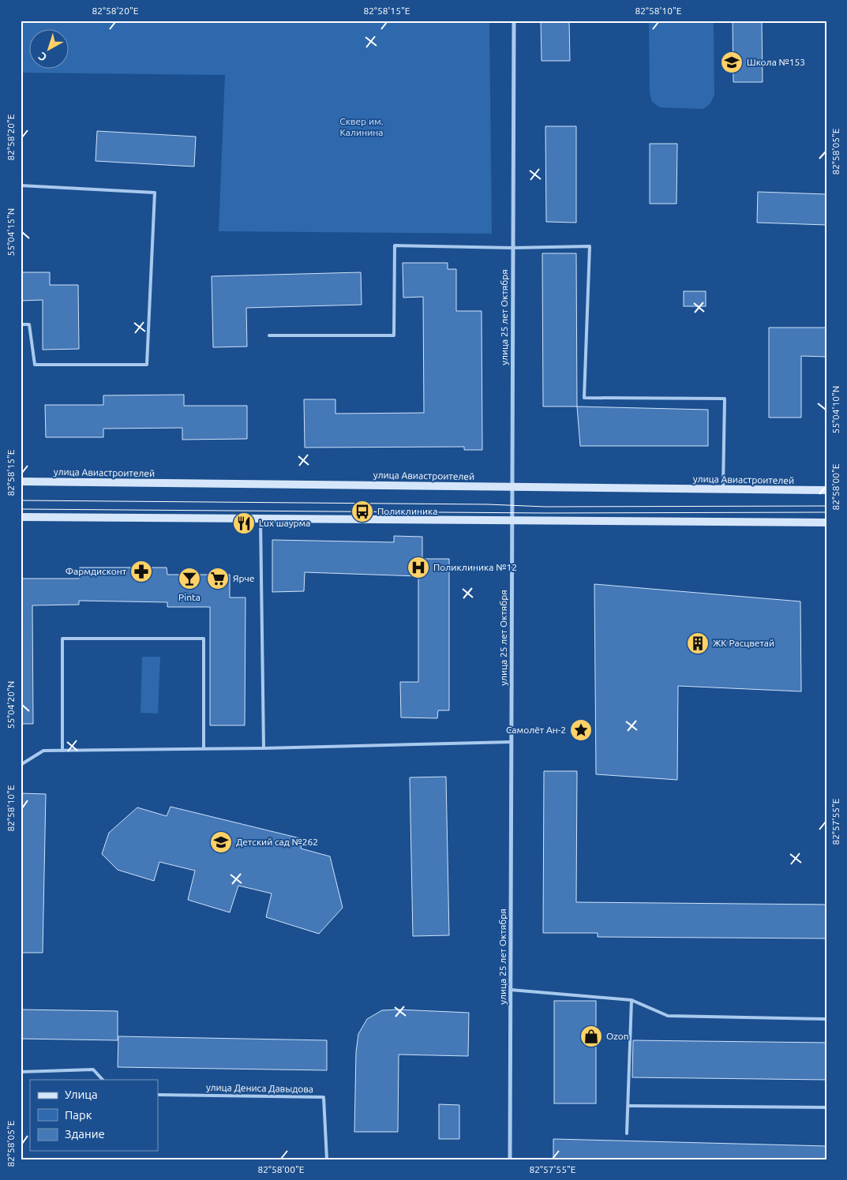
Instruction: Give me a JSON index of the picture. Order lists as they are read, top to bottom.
{
  "streets": {
    "main road": ["улица Авиастроителей"],
    "street": ["улица 25 лет Октября"],
    "lane": ["улица Дениса Давыдова"]
  },
  "crossings": [
    ["улица 25 лет Октября", "улица Авиастроителей"]
  ],
  "parks": ["Сквер им. Калинина"],
  "places": {
    "school or university": ["Школа №153", "Детский сад №262"],
    "bus stop": ["Поликлиника"],
    "restaurant": ["Lux шаурма"],
    "hospital": ["Поликлиника №12"],
    "pharmacy": ["Фармдисконт"],
    "bar": ["Pinta"],
    "supermarket": ["Ярче"],
    "building": ["ЖК Расцветай"],
    "place": ["Самолёт Ан-2"],
    "shop": ["Ozon"]
  },
  "legend": ["Улица", "Парк", "Здание"],
  "north": "bottom left",
  "coordinates": [
    "82°58'20\"E",
    "82°58'15\"E",
    "82°58'10\"E",
    "82°58'05\"E",
    "55°04'15\"N",
    "55°04'10\"N",
    "82°58'00\"E",
    "55°04'20\"N",
    "82°57'55\"E"
  ]
}
